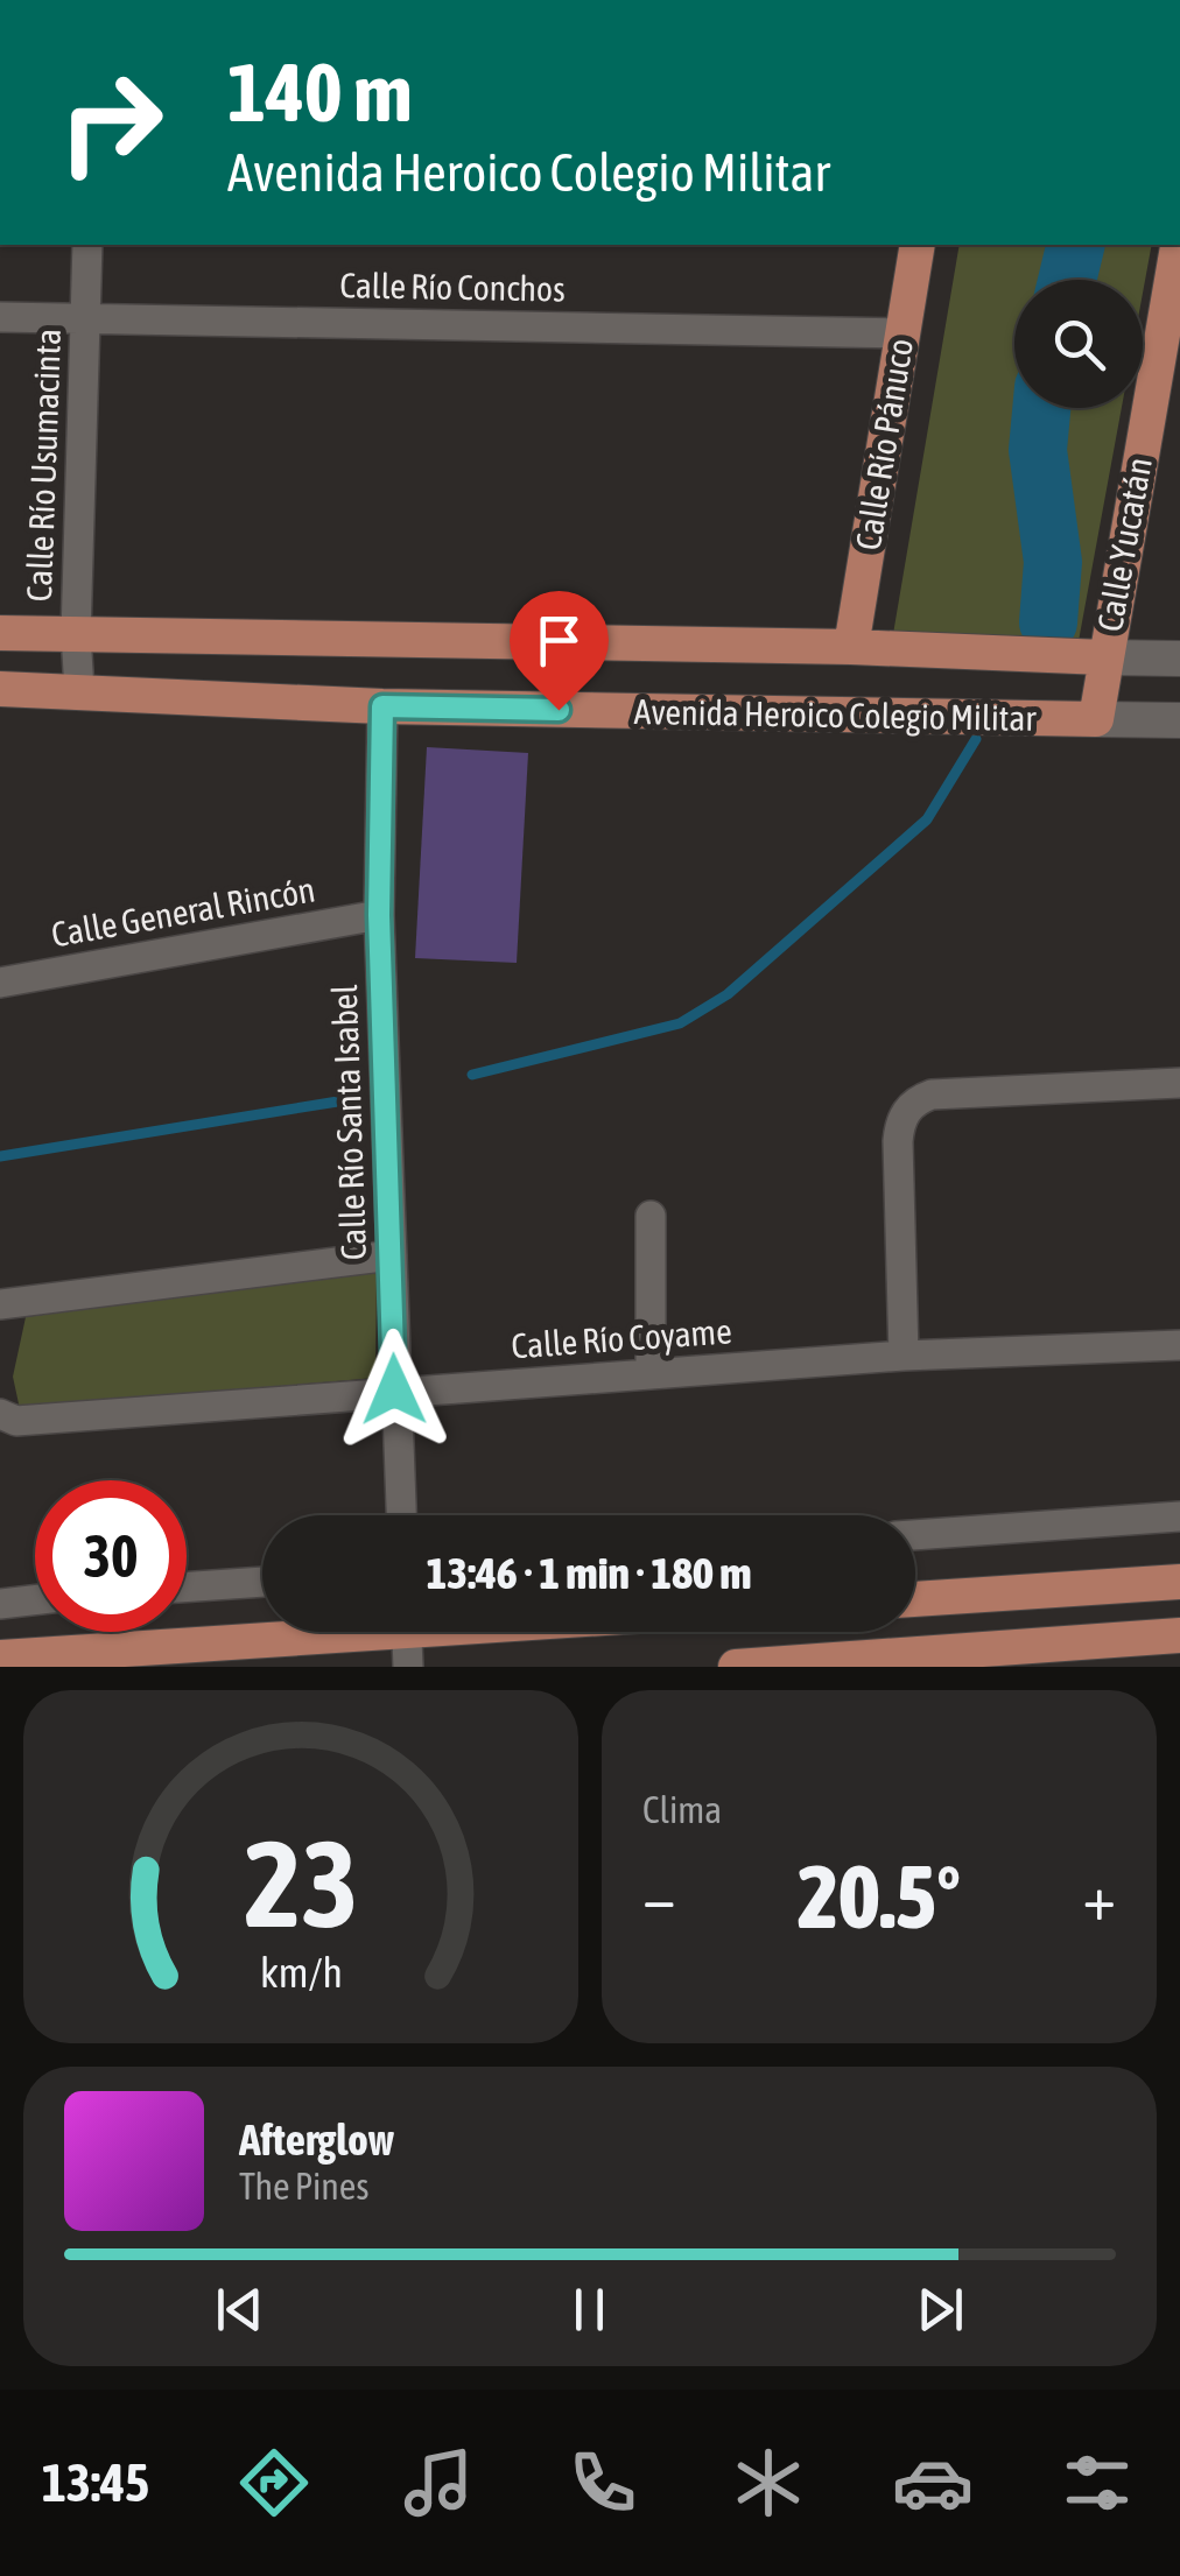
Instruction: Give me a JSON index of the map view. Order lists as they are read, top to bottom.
{
  "streets": {
    "main road": ["Calle Río Pánuco", "Calle Yucatán", "Avenida Heroico Colegio Militar"],
    "street": [
      "Calle Río Conchos",
      "Calle Río Usumacinta",
      "Calle General Rincón",
      "Calle Río Santa Isabel",
      "Calle Río Coyame"
    ]
  },
  "crossings": [
    ["Calle Río Conchos", "Calle Río Pánuco"],
    ["Calle Río Conchos", "Calle Río Usumacinta"],
    ["Calle Río Pánuco", "Avenida Heroico Colegio Militar"],
    ["Calle Río Usumacinta", "Avenida Heroico Colegio Militar"],
    ["Calle Yucatán", "Avenida Heroico Colegio Militar"],
    ["Avenida Heroico Colegio Militar", "Calle Río Santa Isabel"],
    ["Calle General Rincón", "Calle Río Santa Isabel"],
    ["Calle Río Santa Isabel", "Calle Río Coyame"]
  ],
  "page": {
    "turn": ["140 m", "Avenida Heroico Colegio Militar"],
    "limit": "30",
    "trip": "13:46 · 1 min · 180 m",
    "tile": "Clima",
    "heat": ["−", "20.5°", "+"],
    "song": ["Afterglow", "The Pines"],
    "tabs": "13:45",
    "gauge": ["23", "km/h"]
  }
}
